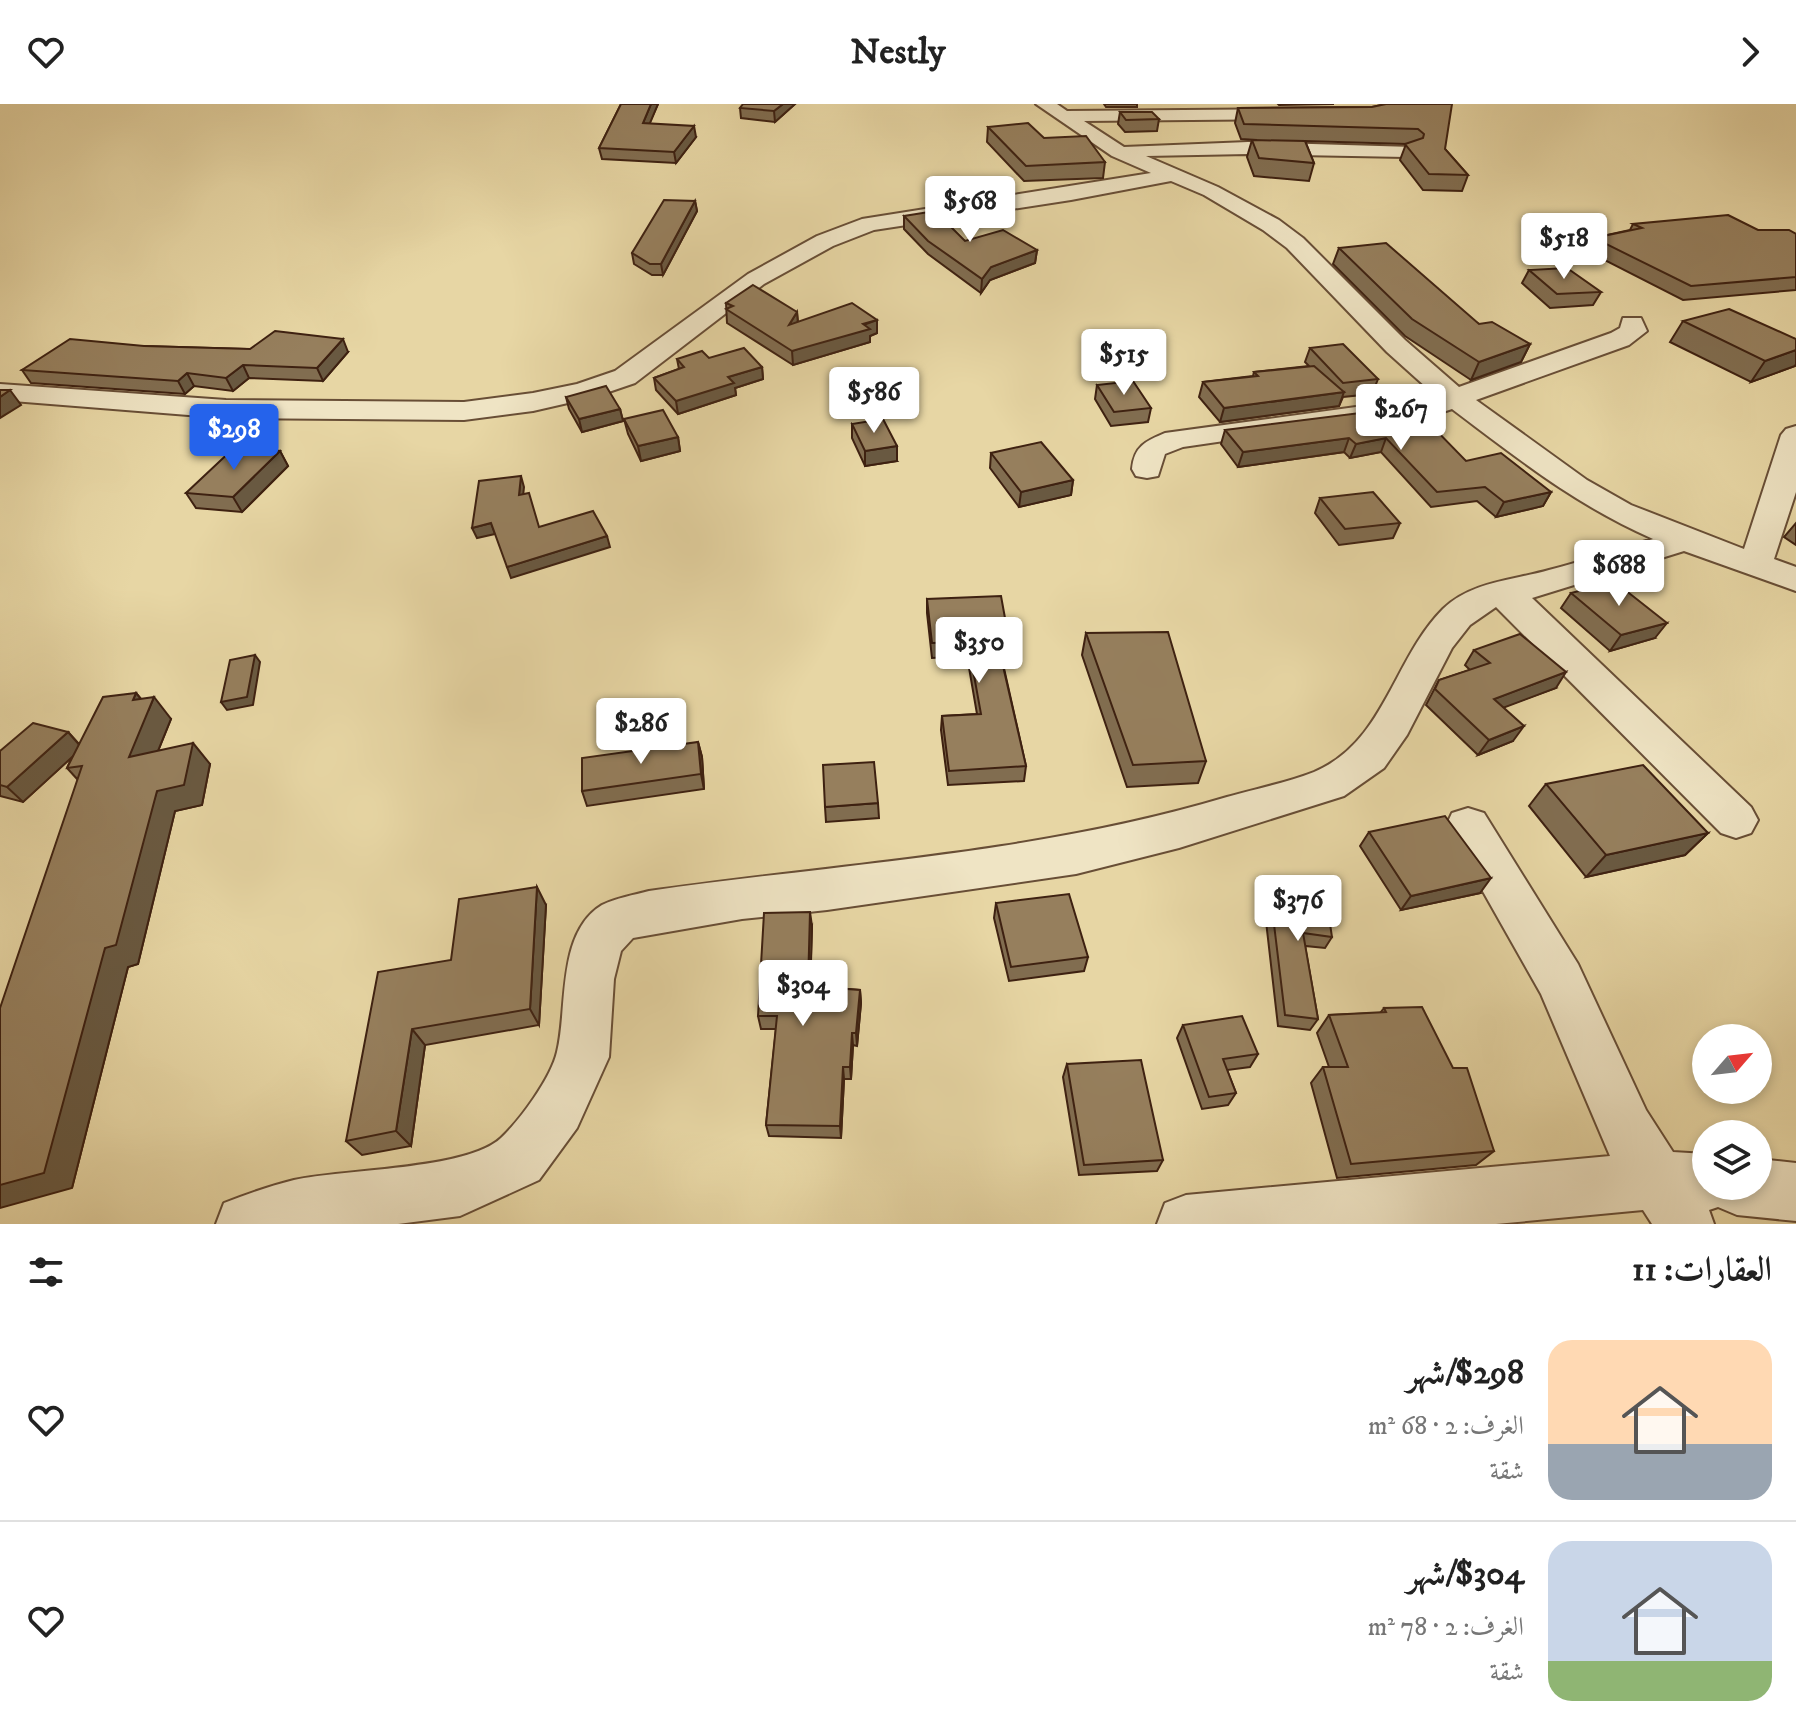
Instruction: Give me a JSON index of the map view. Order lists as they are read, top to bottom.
{
  "north": "top right",
  "page": {
    "header": "Nestly",
    "price": [
      "$568",
      "$518",
      "$515",
      "$586",
      "$267",
      "$298",
      "$688",
      "$350",
      "$286",
      "$376",
      "$304"
    ],
    "heading": "العقارات: 11",
    "list": [
      {
        "name": "$298/شهر",
        "note": "الغرف: 2 · 68 m² · شقة"
      },
      {
        "name": "$304/شهر",
        "note": "الغرف: 2 · 78 m² · شقة"
      }
    ]
  }
}
